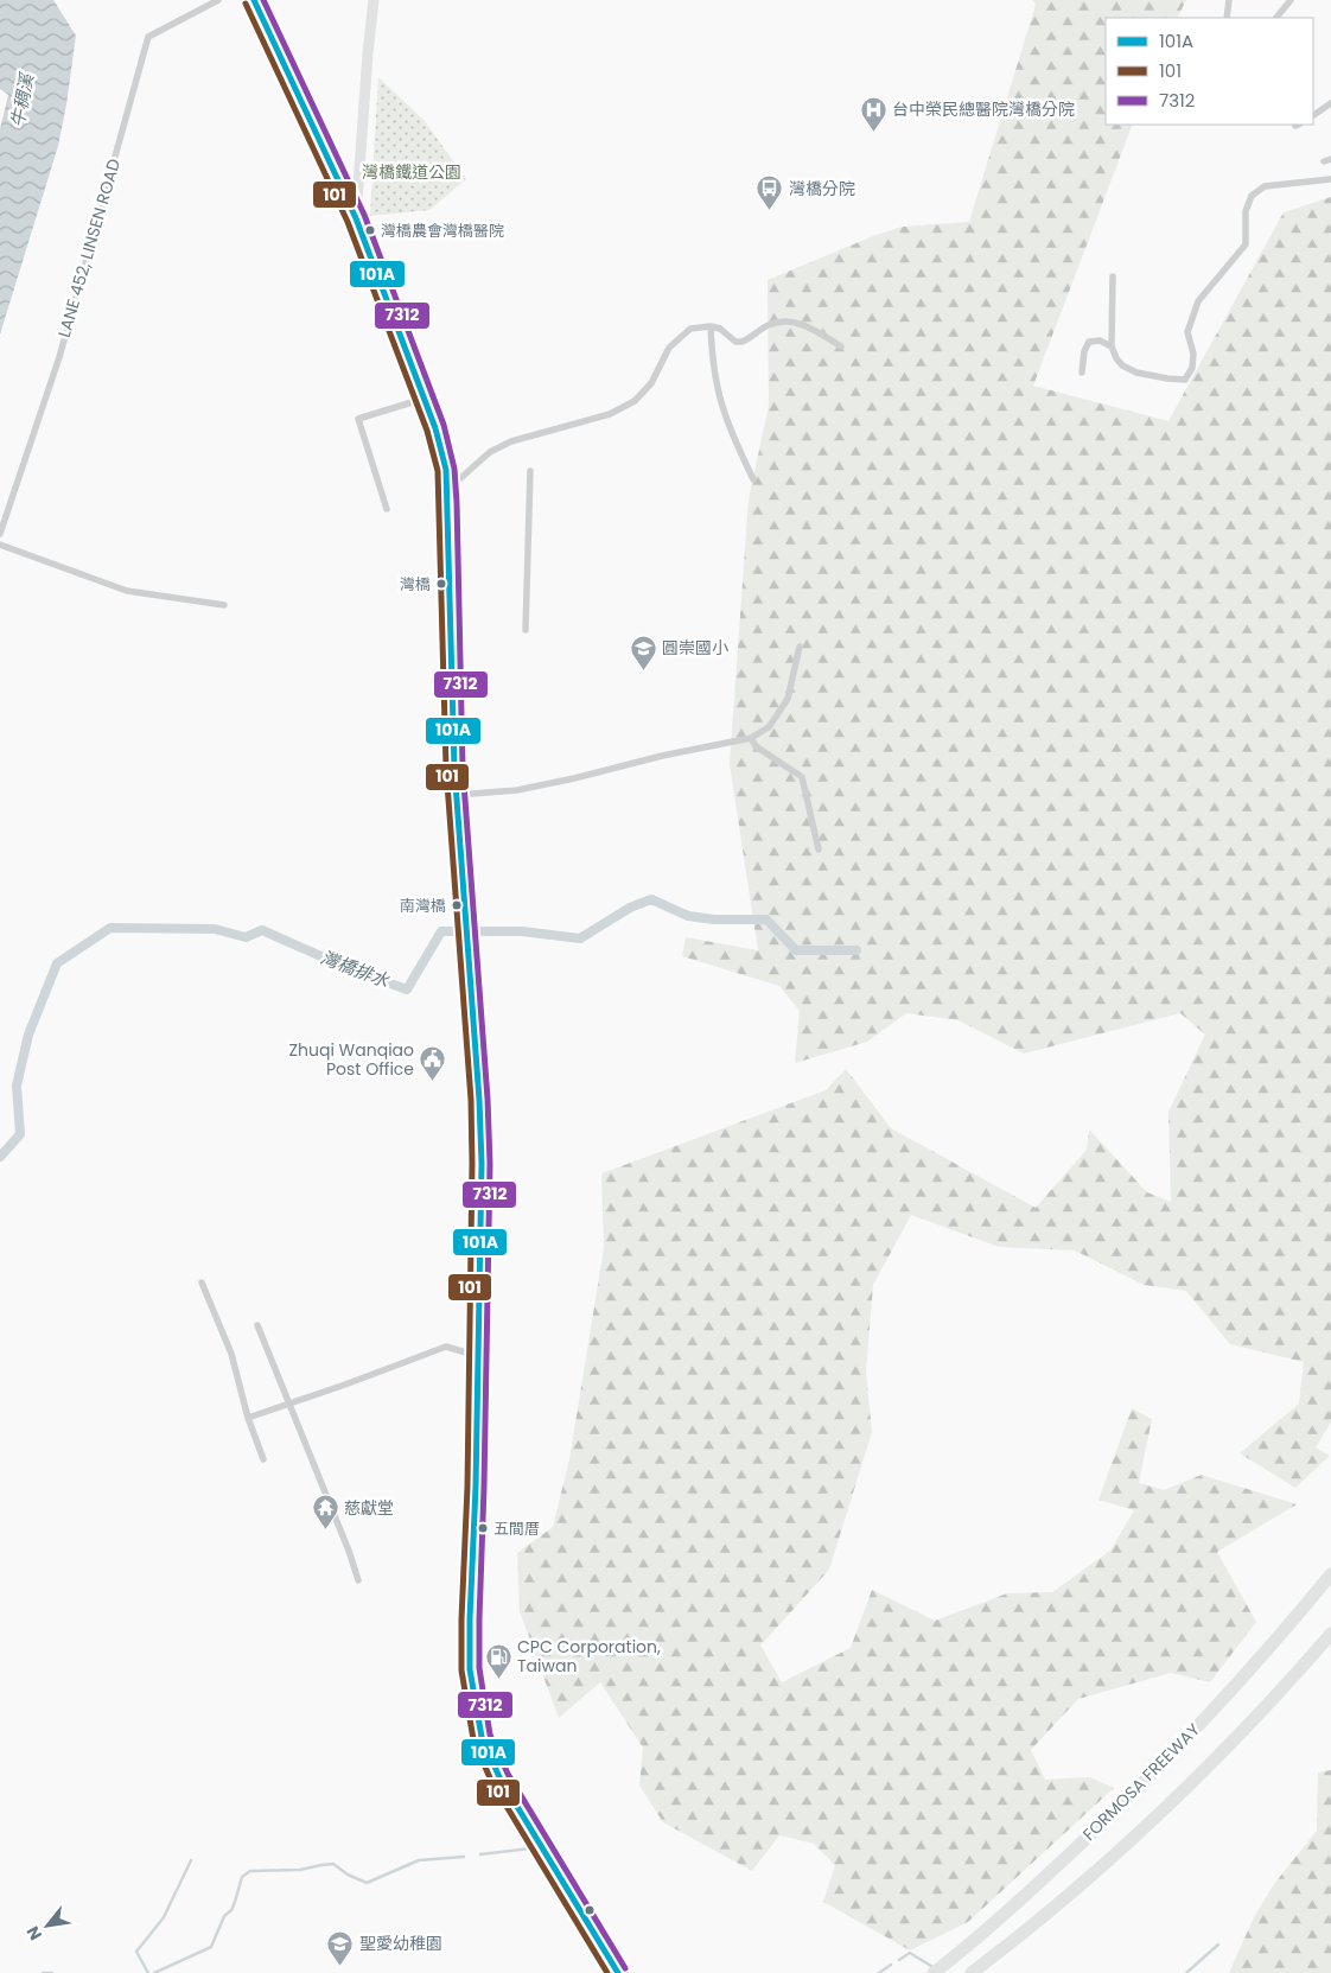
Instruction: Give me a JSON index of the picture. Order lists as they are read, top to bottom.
{
  "streets": {
    "highway": ["FORMOSA FREEWAY"],
    "street": ["LANE 452, LINSEN ROAD"]
  },
  "water": ["牛稠溪", "灣橋排水"],
  "parks": ["灣橋鐵道公園"],
  "places": {
    "hospital": ["台中榮民總醫院灣橋分院"],
    "bus stop": ["灣橋分院"],
    "other": [
      "灣橋農會灣橋醫院",
      "灣橋",
      "南灣橋",
      "五間厝"
    ],
    "school or university": ["圓崇國小", "聖愛幼稚園"],
    "public building": ["Zhuqi Wanqiao Post Office"],
    "temple": ["慈獻堂"],
    "fuel station": ["CPC Corporation, Taiwan"]
  },
  "lines": ["transit line 101A", "transit line 7312", "transit line 101"],
  "legend": ["101A", "101", "7312"],
  "north": "bottom left"
}
